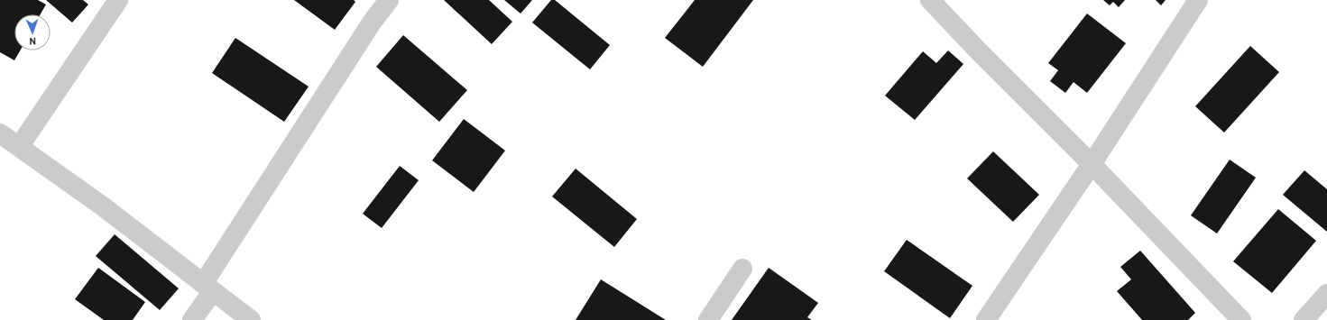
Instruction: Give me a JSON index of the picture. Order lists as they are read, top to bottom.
{
  "north": "bottom"
}
